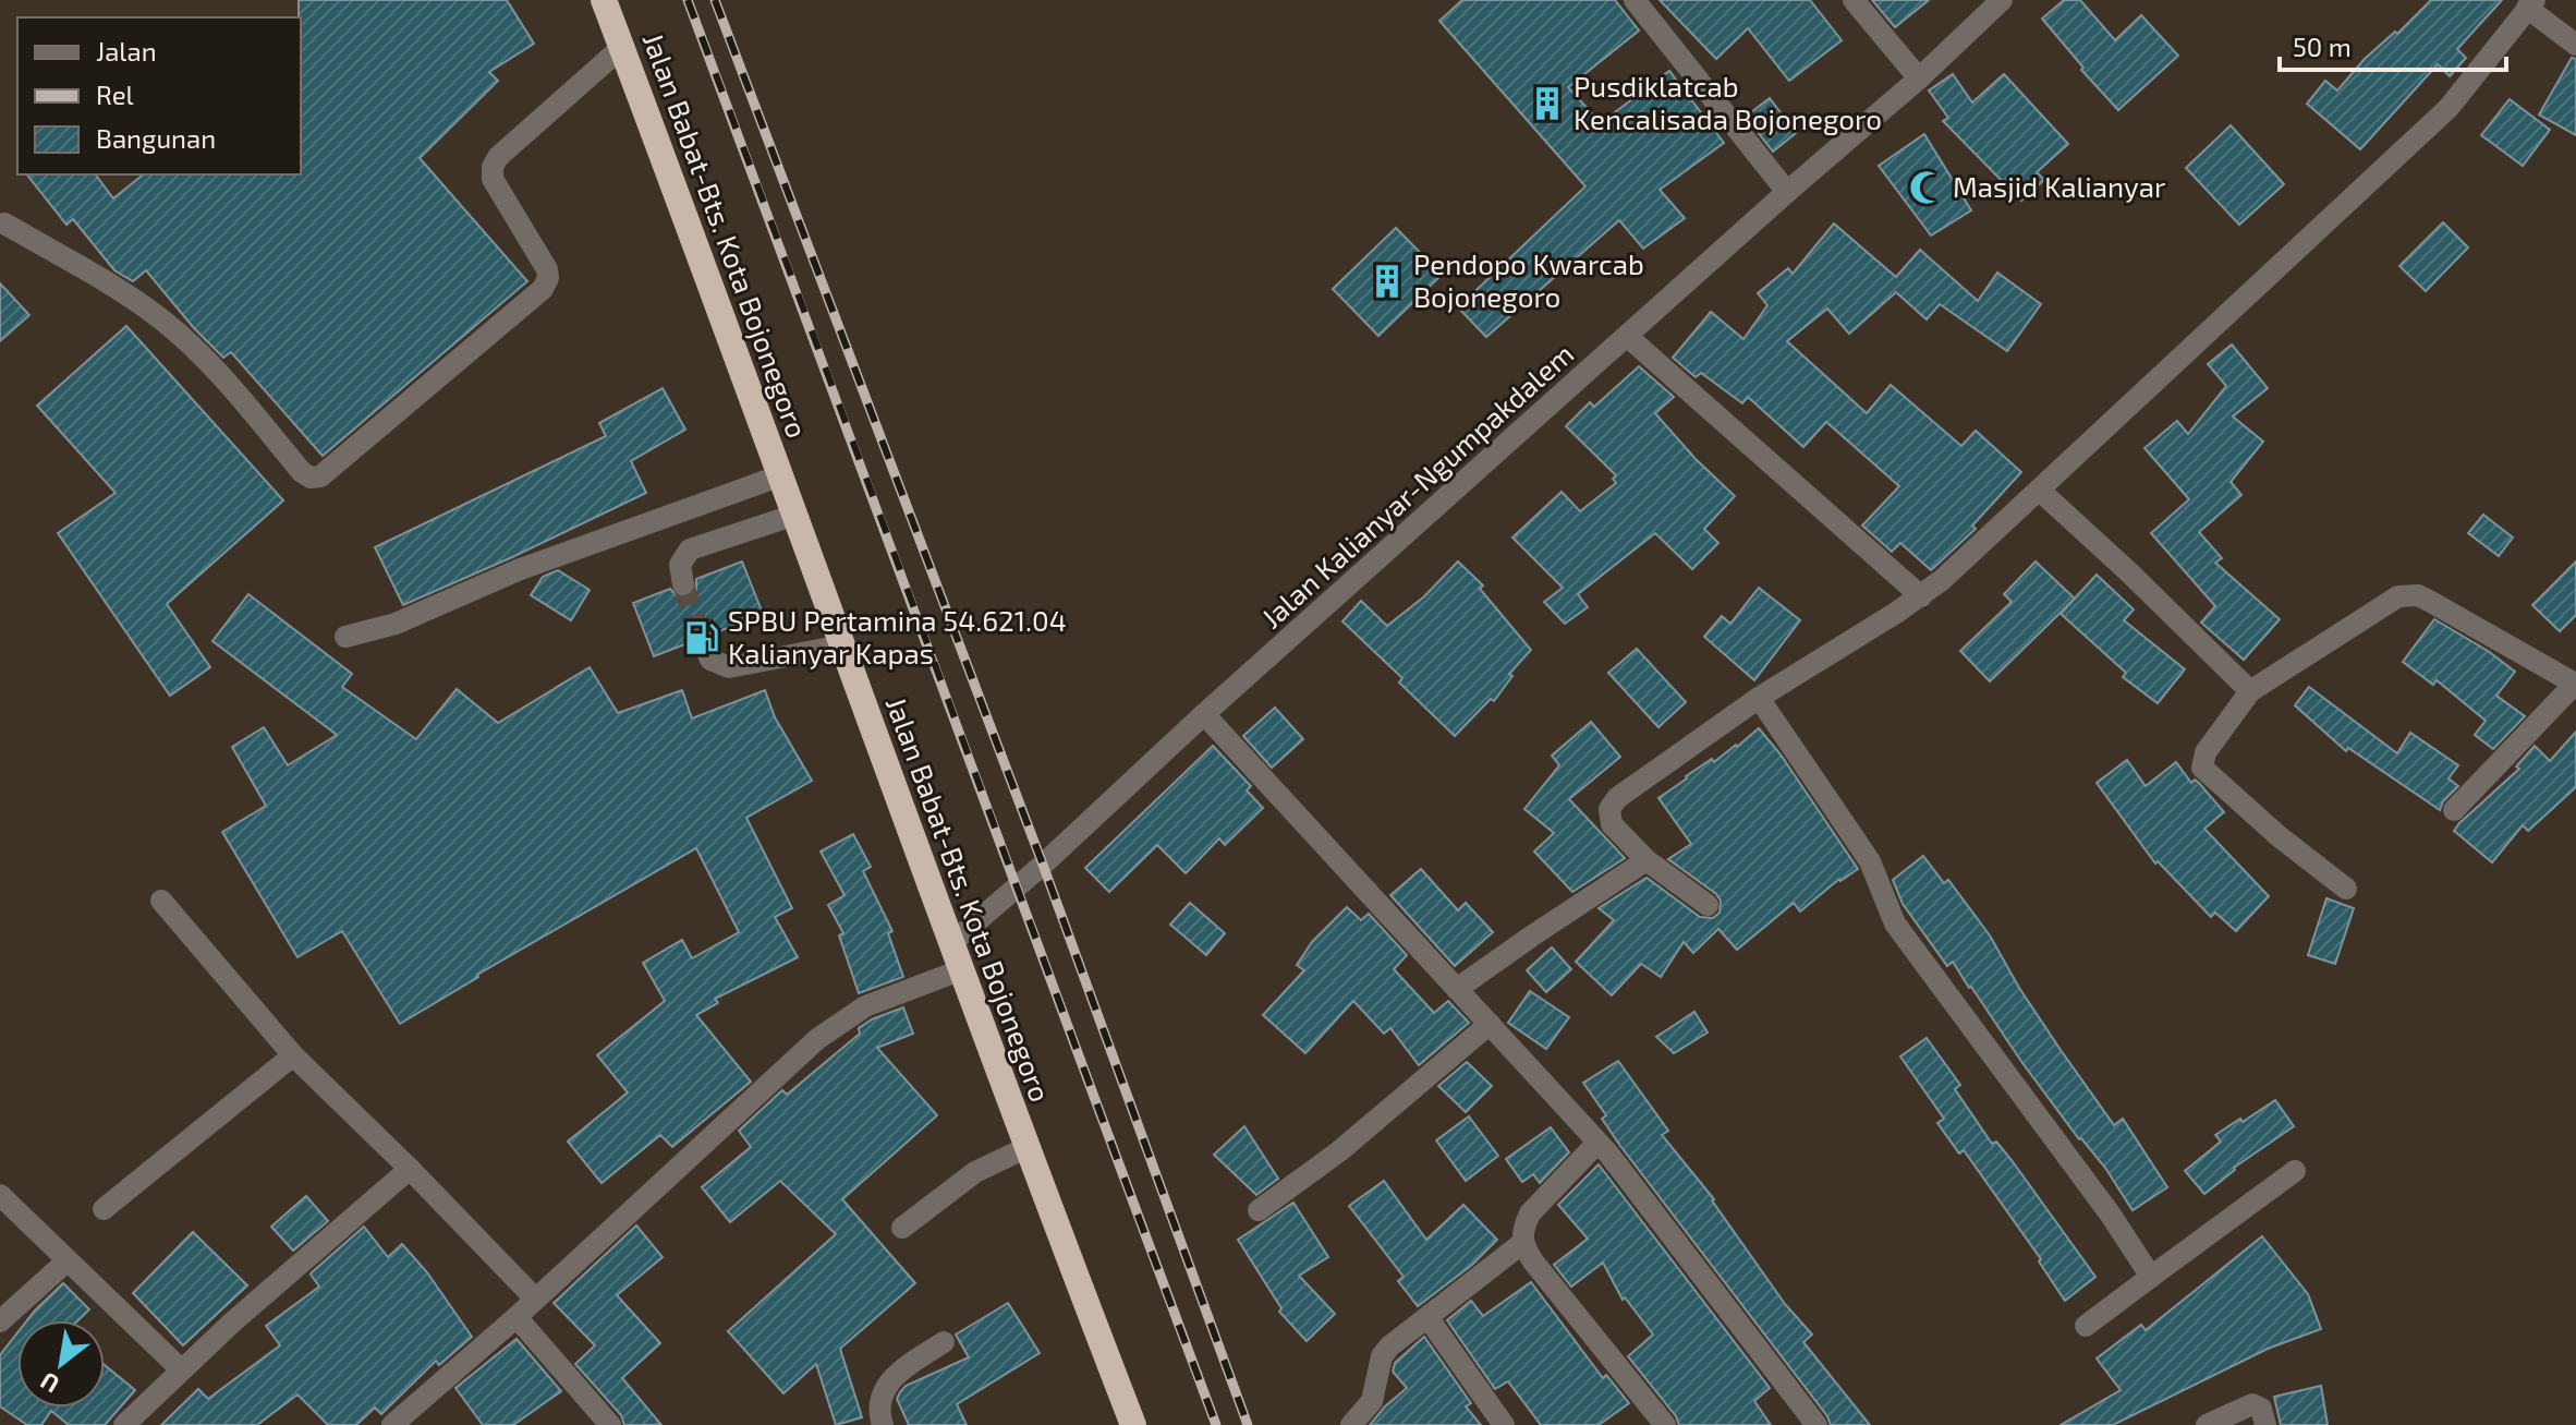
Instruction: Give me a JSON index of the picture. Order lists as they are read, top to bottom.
{
  "streets": {
    "highway": ["Jalan Babat-Bts. Kota Bojonegoro"],
    "street": ["Jalan Kalianyar-Ngumpakdalem"]
  },
  "crossings": [
    ["Jalan Babat-Bts. Kota Bojonegoro", "Jalan Kalianyar-Ngumpakdalem"]
  ],
  "places": {
    "building": ["Pusdiklatcab Kencalisada Bojonegoro", "Pendopo Kwarcab Bojonegoro"],
    "mosque": ["Masjid Kalianyar"],
    "fuel station": ["SPBU Pertamina 54.621.04 Kalianyar Kapas"]
  },
  "legend": ["Jalan", "Rel", "Bangunan"],
  "scale_bar": "50 m",
  "north": "bottom left"
}
